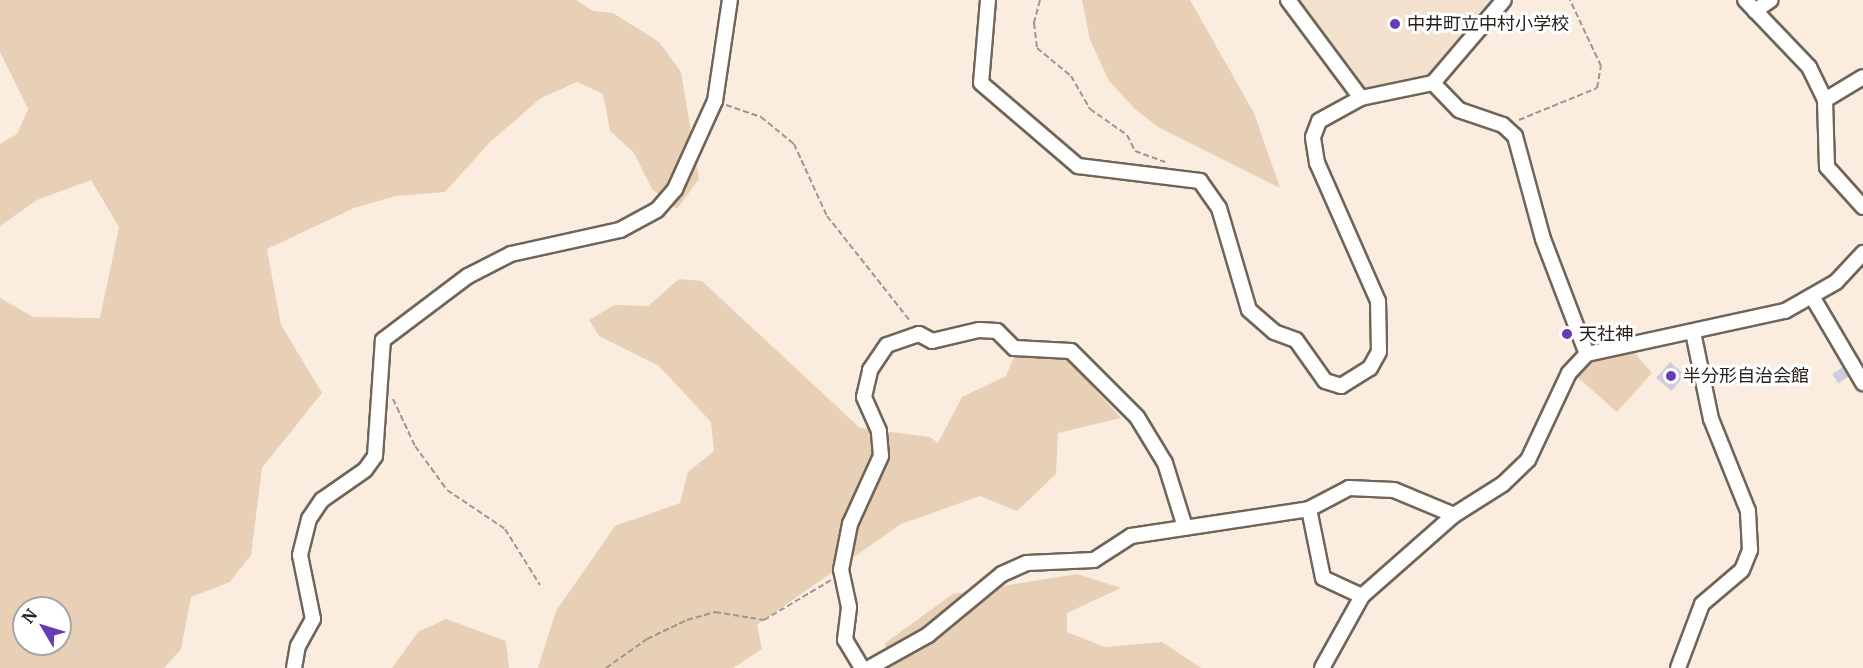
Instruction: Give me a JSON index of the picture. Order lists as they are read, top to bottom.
{
  "places": ["中井町立中村小学校", "天社神", "半分形自治会館"],
  "north": "top left"
}
